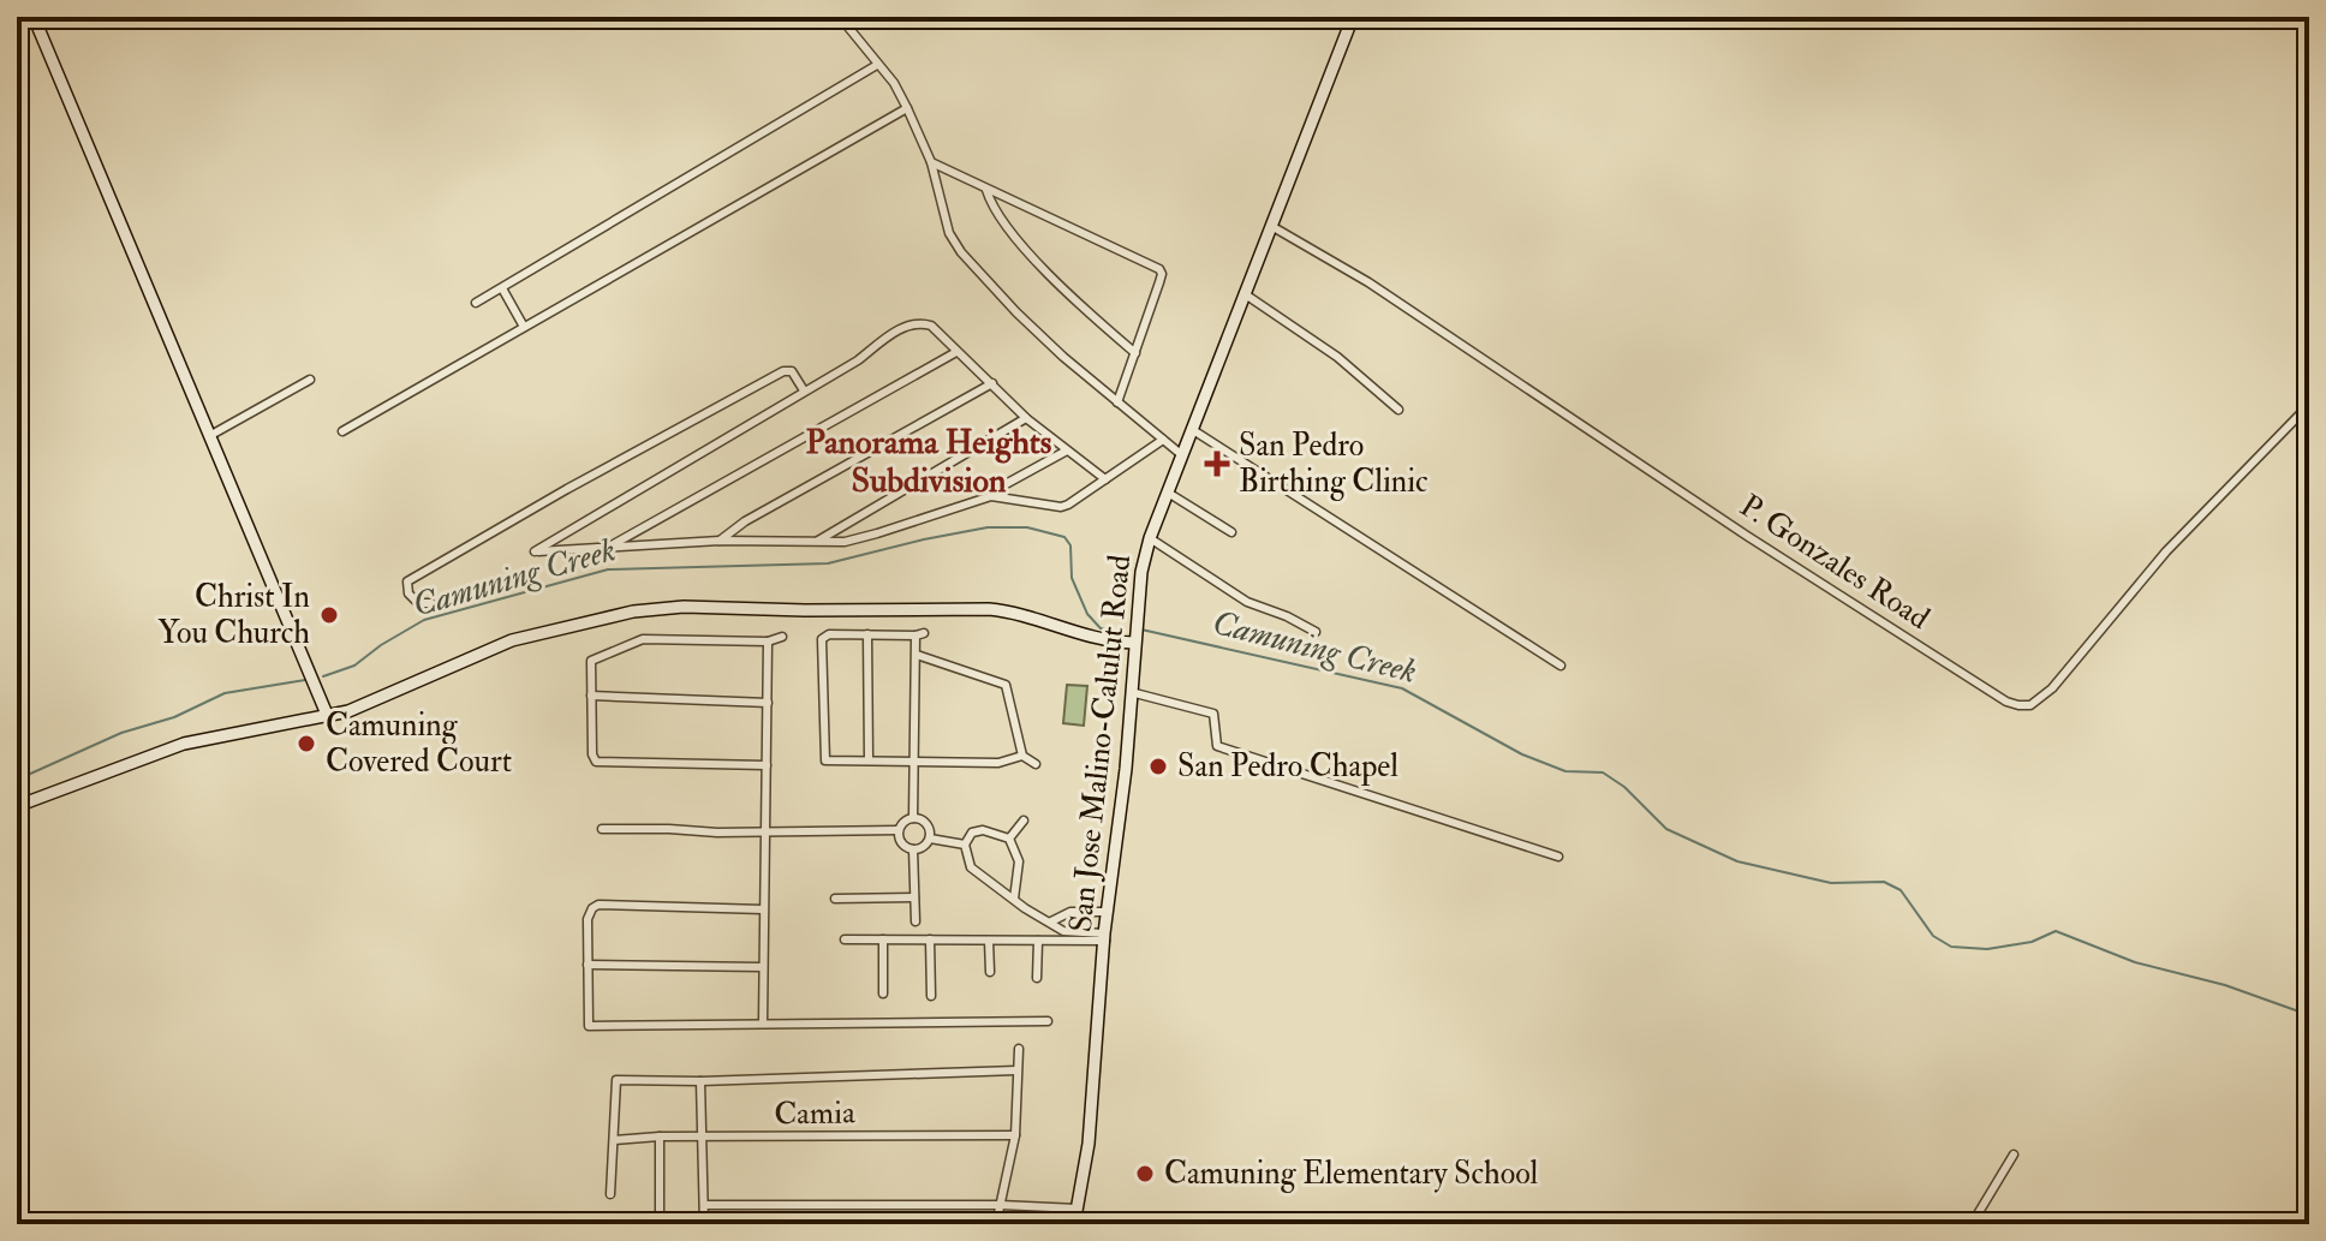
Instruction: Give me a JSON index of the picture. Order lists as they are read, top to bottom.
{
  "streets": {
    "street": ["P. Gonzales Road", "San Jose Malino-Calulut Road", "Camia"]
  },
  "crossings": [
    ["P. Gonzales Road", "San Jose Malino-Calulut Road"]
  ],
  "districts": ["Panorama Heights Subdivision"],
  "water": ["Camuning Creek"],
  "places": {
    "health": ["San Pedro Birthing Clinic"],
    "other": [
      "Christ In You Church",
      "Camuning Covered Court",
      "San Pedro Chapel",
      "Camuning Elementary School"
    ]
  }
}
